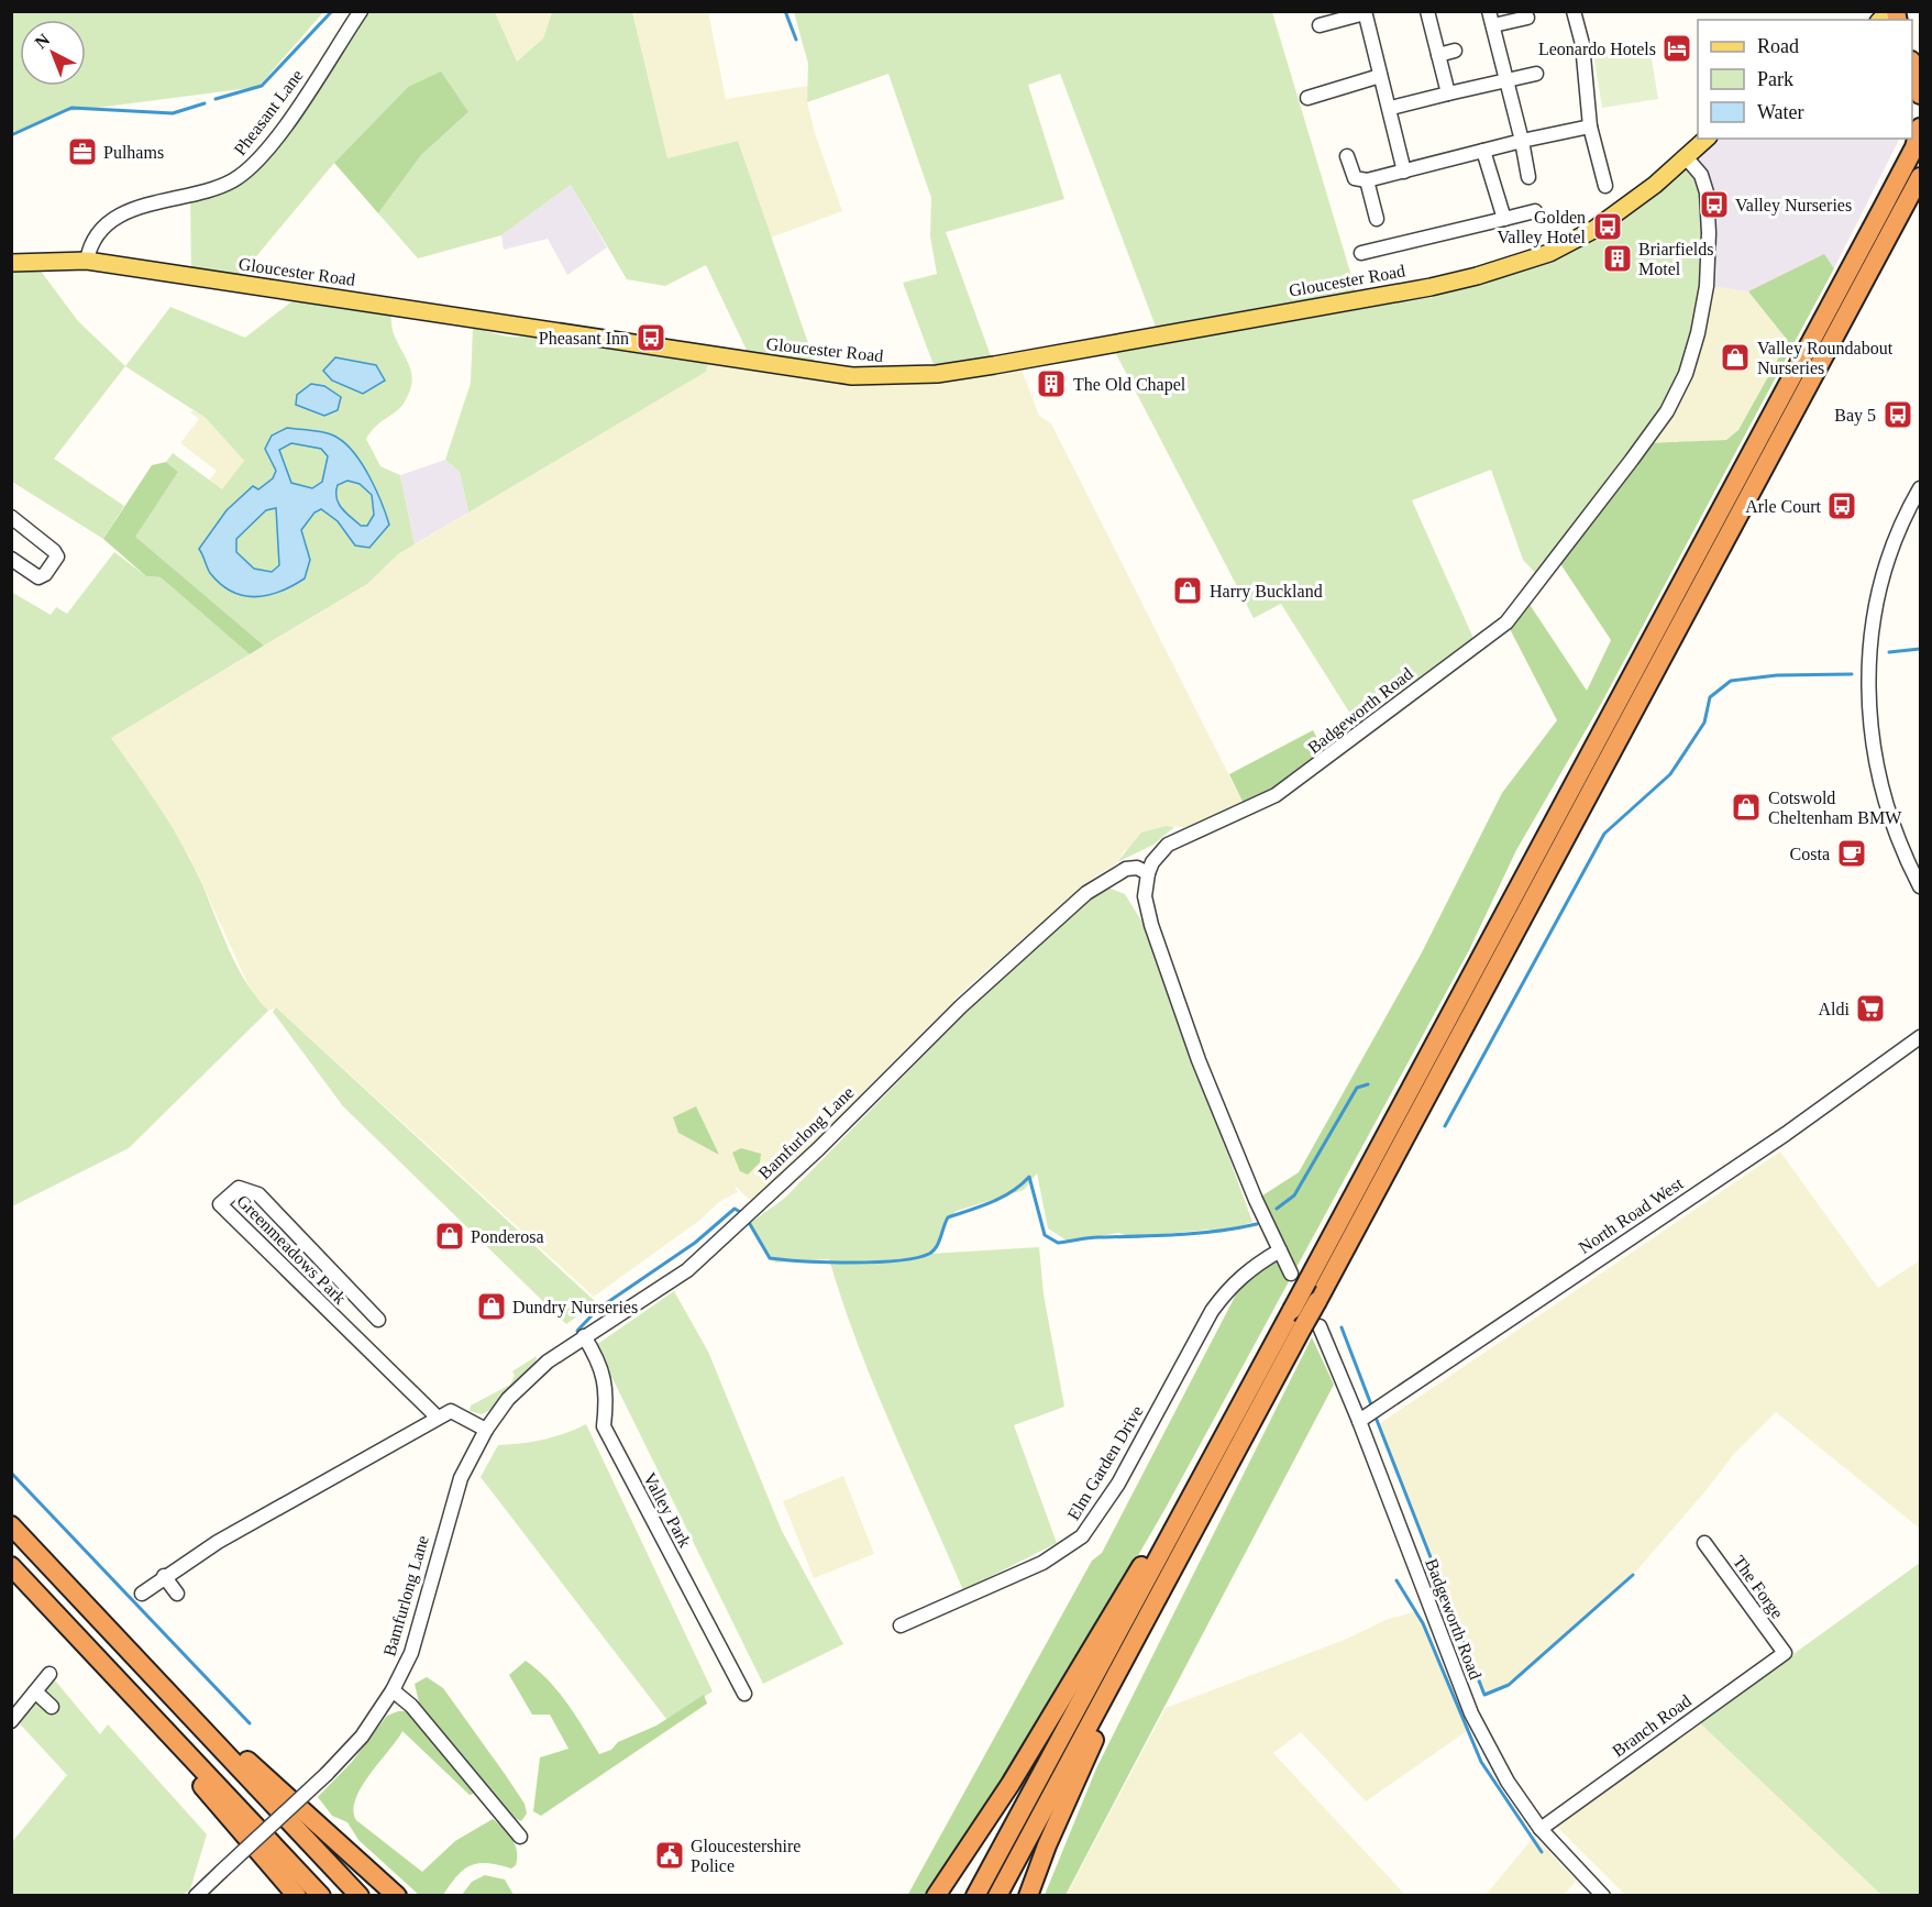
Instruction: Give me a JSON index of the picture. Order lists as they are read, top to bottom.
{
  "streets": {
    "main road": ["Gloucester Road"],
    "street": [
      "Pheasant Lane",
      "Badgeworth Road",
      "Bamfurlong Lane",
      "North Road West",
      "Greenmeadows Park",
      "Elm Garden Drive",
      "Valley Park",
      "The Forge",
      "Branch Road"
    ]
  },
  "crossings": [
    ["Pheasant Lane", "Gloucester Road"],
    ["Gloucester Road", "Badgeworth Road"],
    ["Badgeworth Road", "Bamfurlong Lane"],
    ["Badgeworth Road", "North Road West"],
    ["Badgeworth Road", "Branch Road"],
    ["Bamfurlong Lane", "Valley Park"],
    ["The Forge", "Branch Road"]
  ],
  "places": {
    "hotel": ["Leonardo Hotels"],
    "office": ["Pulhams"],
    "bus stop": [
      "Valley Nurseries",
      "Golden Valley Hotel",
      "Pheasant Inn",
      "Bay 5",
      "Arle Court"
    ],
    "building": ["Briarfields Motel", "The Old Chapel"],
    "shop": [
      "Valley Roundabout Nurseries",
      "Harry Buckland",
      "Cotswold Cheltenham BMW",
      "Ponderosa",
      "Dundry Nurseries"
    ],
    "cafe": ["Costa"],
    "supermarket": ["Aldi"],
    "public building": ["Gloucestershire Police"]
  },
  "legend": ["Road", "Park", "Water"],
  "north": "top left"
}
